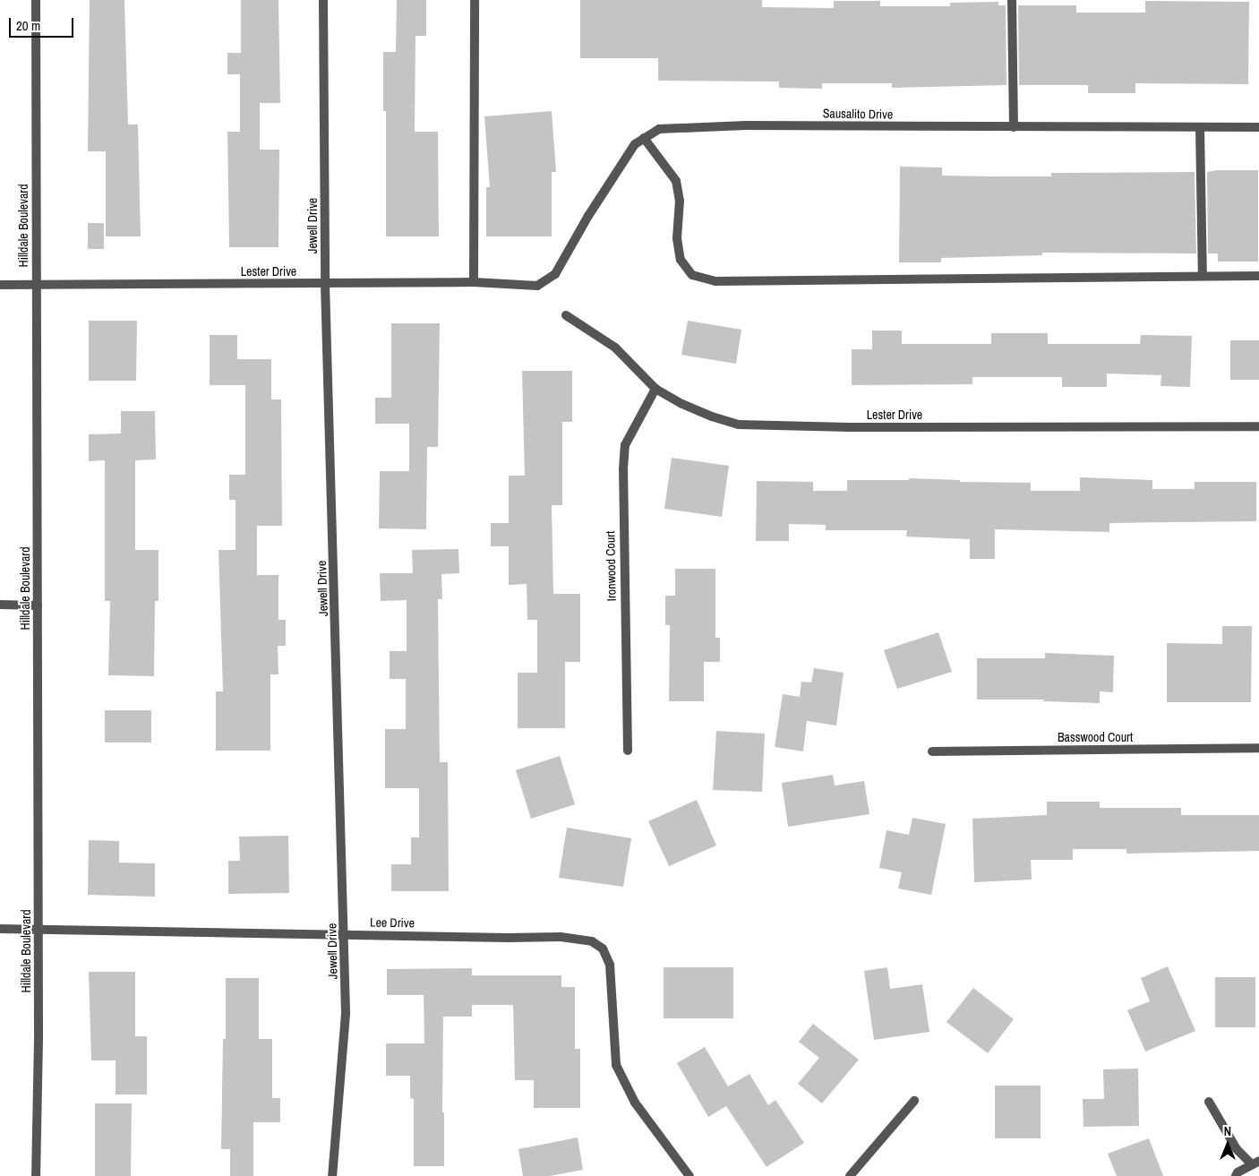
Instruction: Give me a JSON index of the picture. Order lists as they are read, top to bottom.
{
  "streets": {
    "street": [
      "Sausalito Drive",
      "Hilldale Boulevard",
      "Jewell Drive",
      "Lester Drive",
      "Ironwood Court",
      "Basswood Court",
      "Lee Drive"
    ]
  },
  "crossings": [
    ["Sausalito Drive", "Lester Drive"],
    ["Hilldale Boulevard", "Lester Drive"],
    ["Hilldale Boulevard", "Lee Drive"],
    ["Jewell Drive", "Lester Drive"],
    ["Jewell Drive", "Lee Drive"],
    ["Lester Drive", "Ironwood Court"]
  ],
  "scale_bar": "20 m",
  "north": "top"
}
